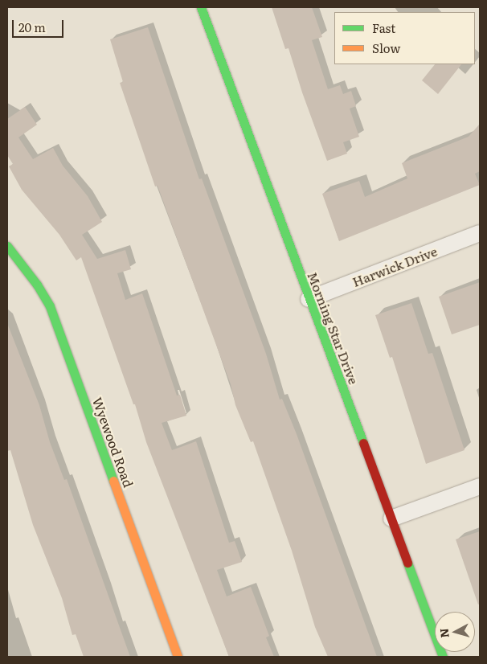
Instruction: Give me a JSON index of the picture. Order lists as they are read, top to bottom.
{
  "streets": {
    "street": ["Harwick Drive", "Morning Star Drive", "Wyewood Road"]
  },
  "crossings": [
    ["Harwick Drive", "Morning Star Drive"]
  ],
  "legend": ["Fast", "Slow"],
  "scale_bar": "20 m",
  "north": "left"
}
